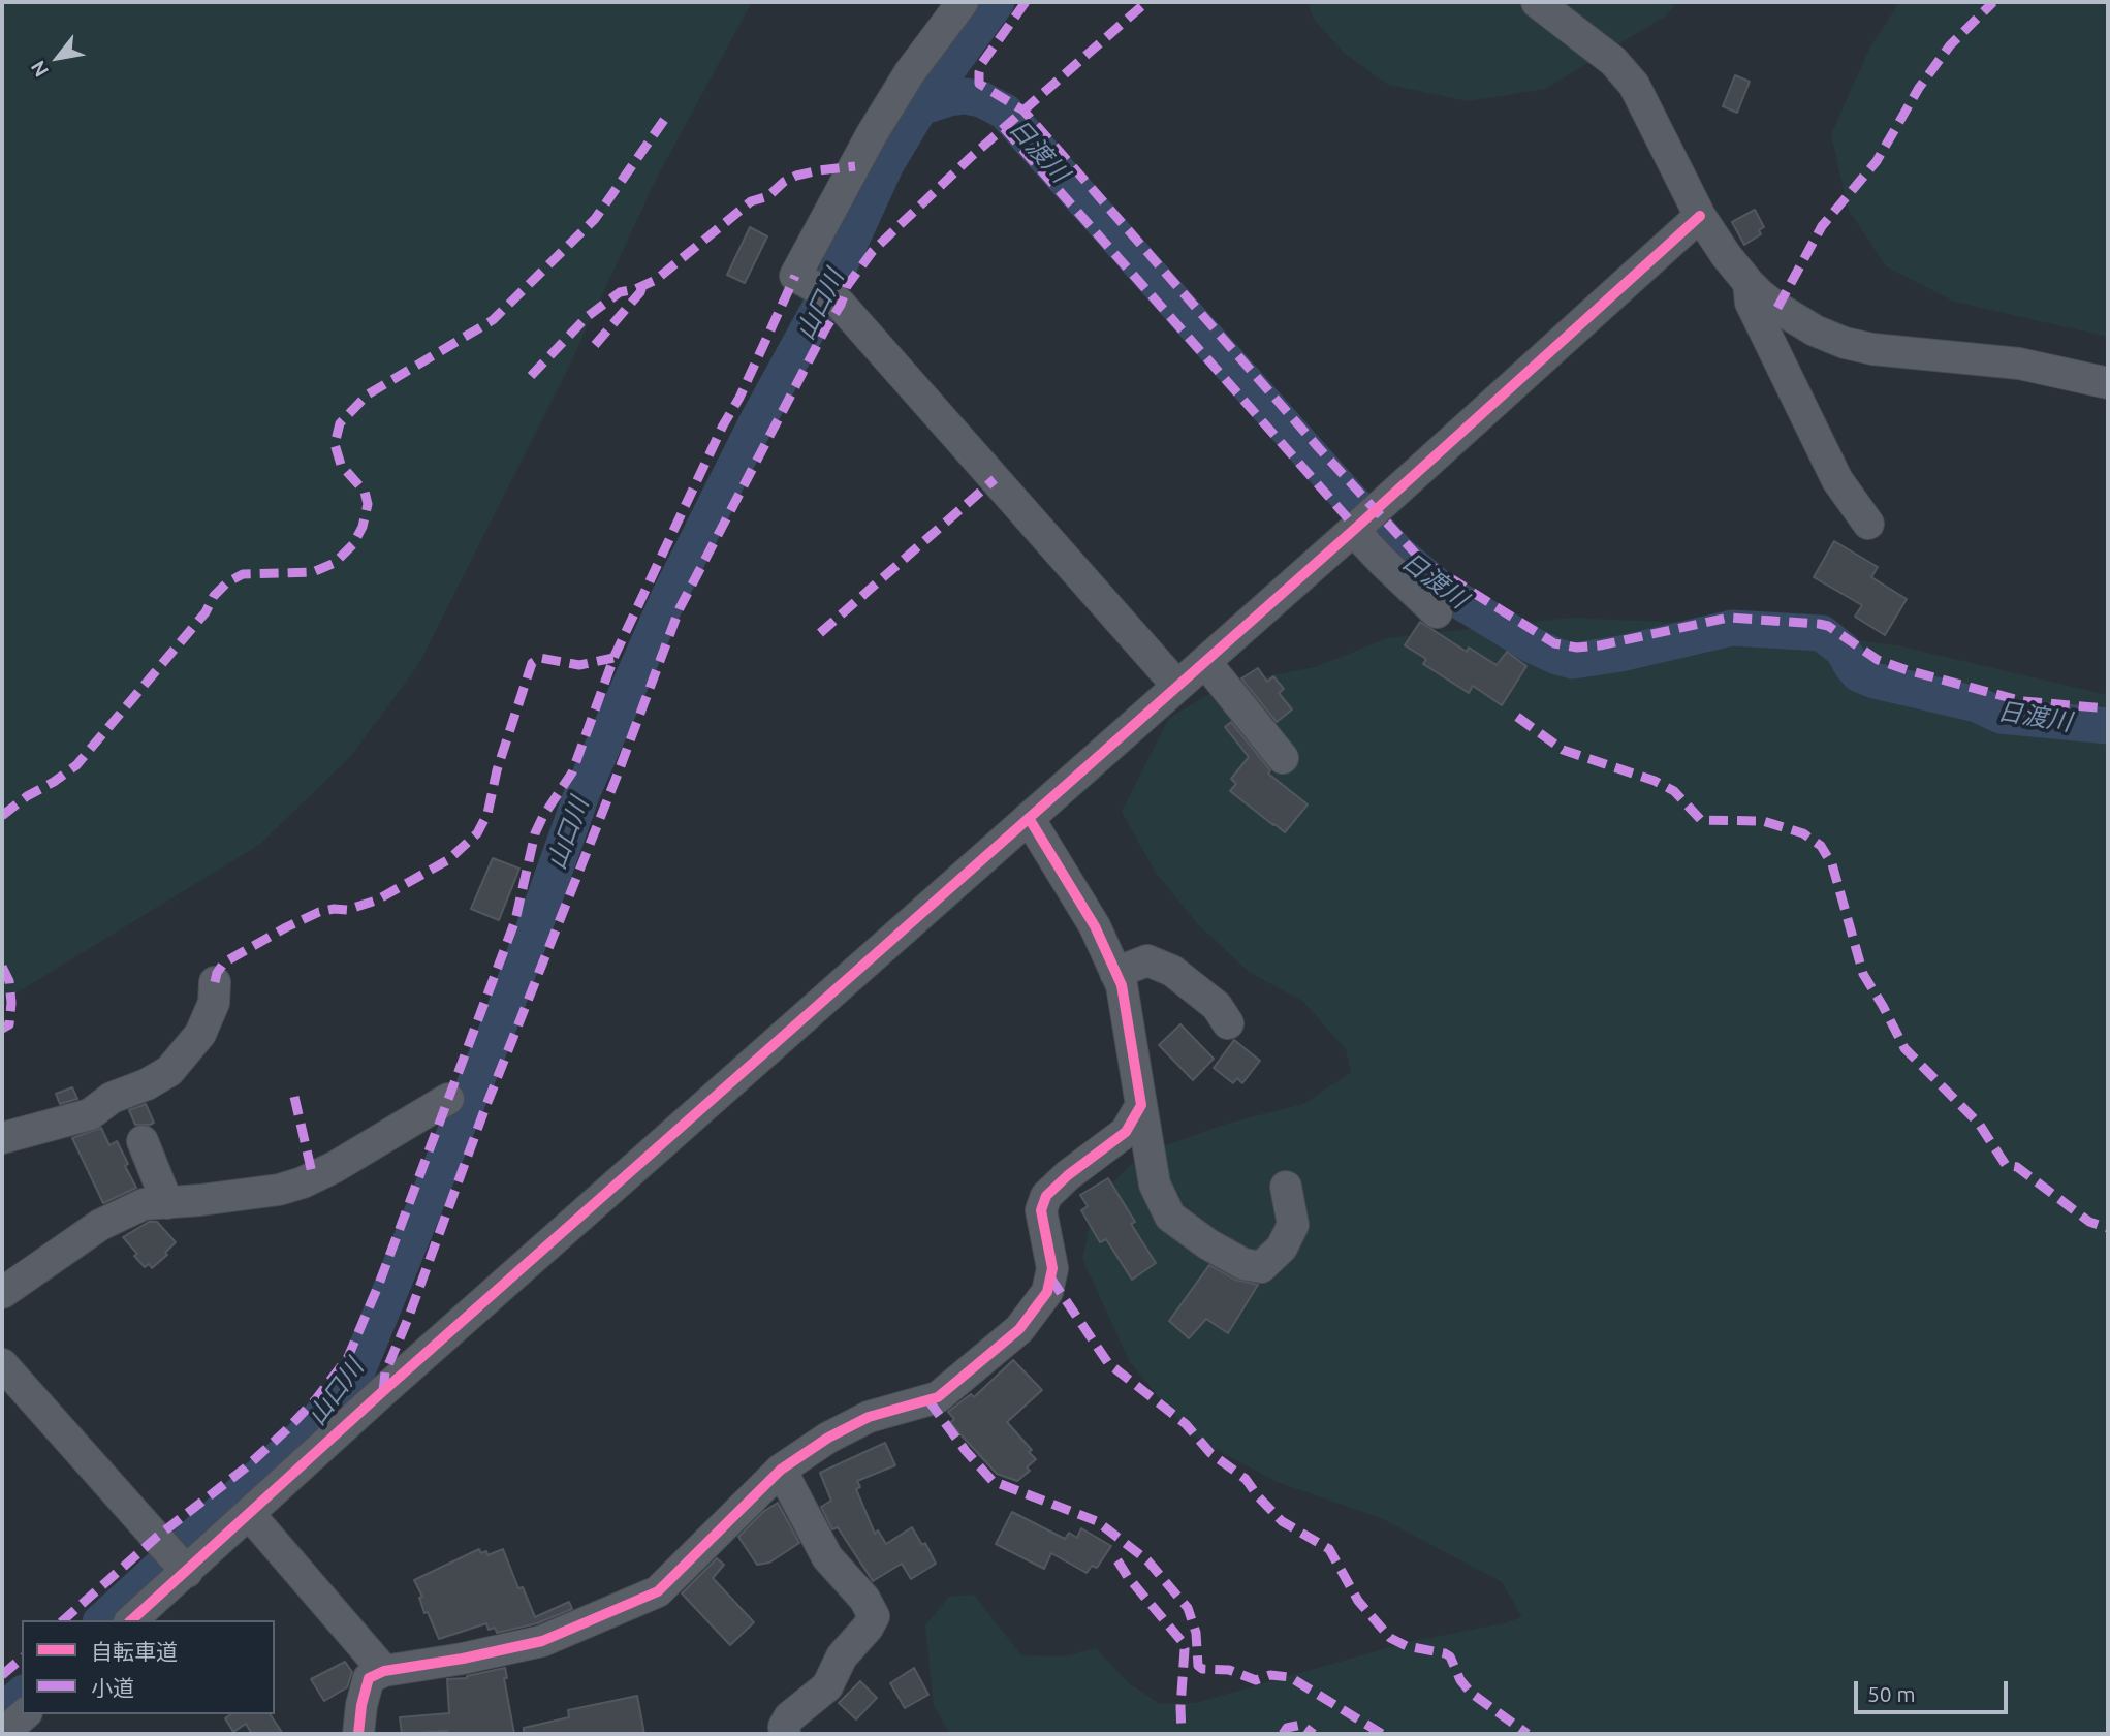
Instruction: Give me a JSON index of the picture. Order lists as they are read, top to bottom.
{
  "water": ["日渡川", "山口川"],
  "legend": ["自転車道", "小道"],
  "scale_bar": "50 m",
  "north": "bottom left"
}
